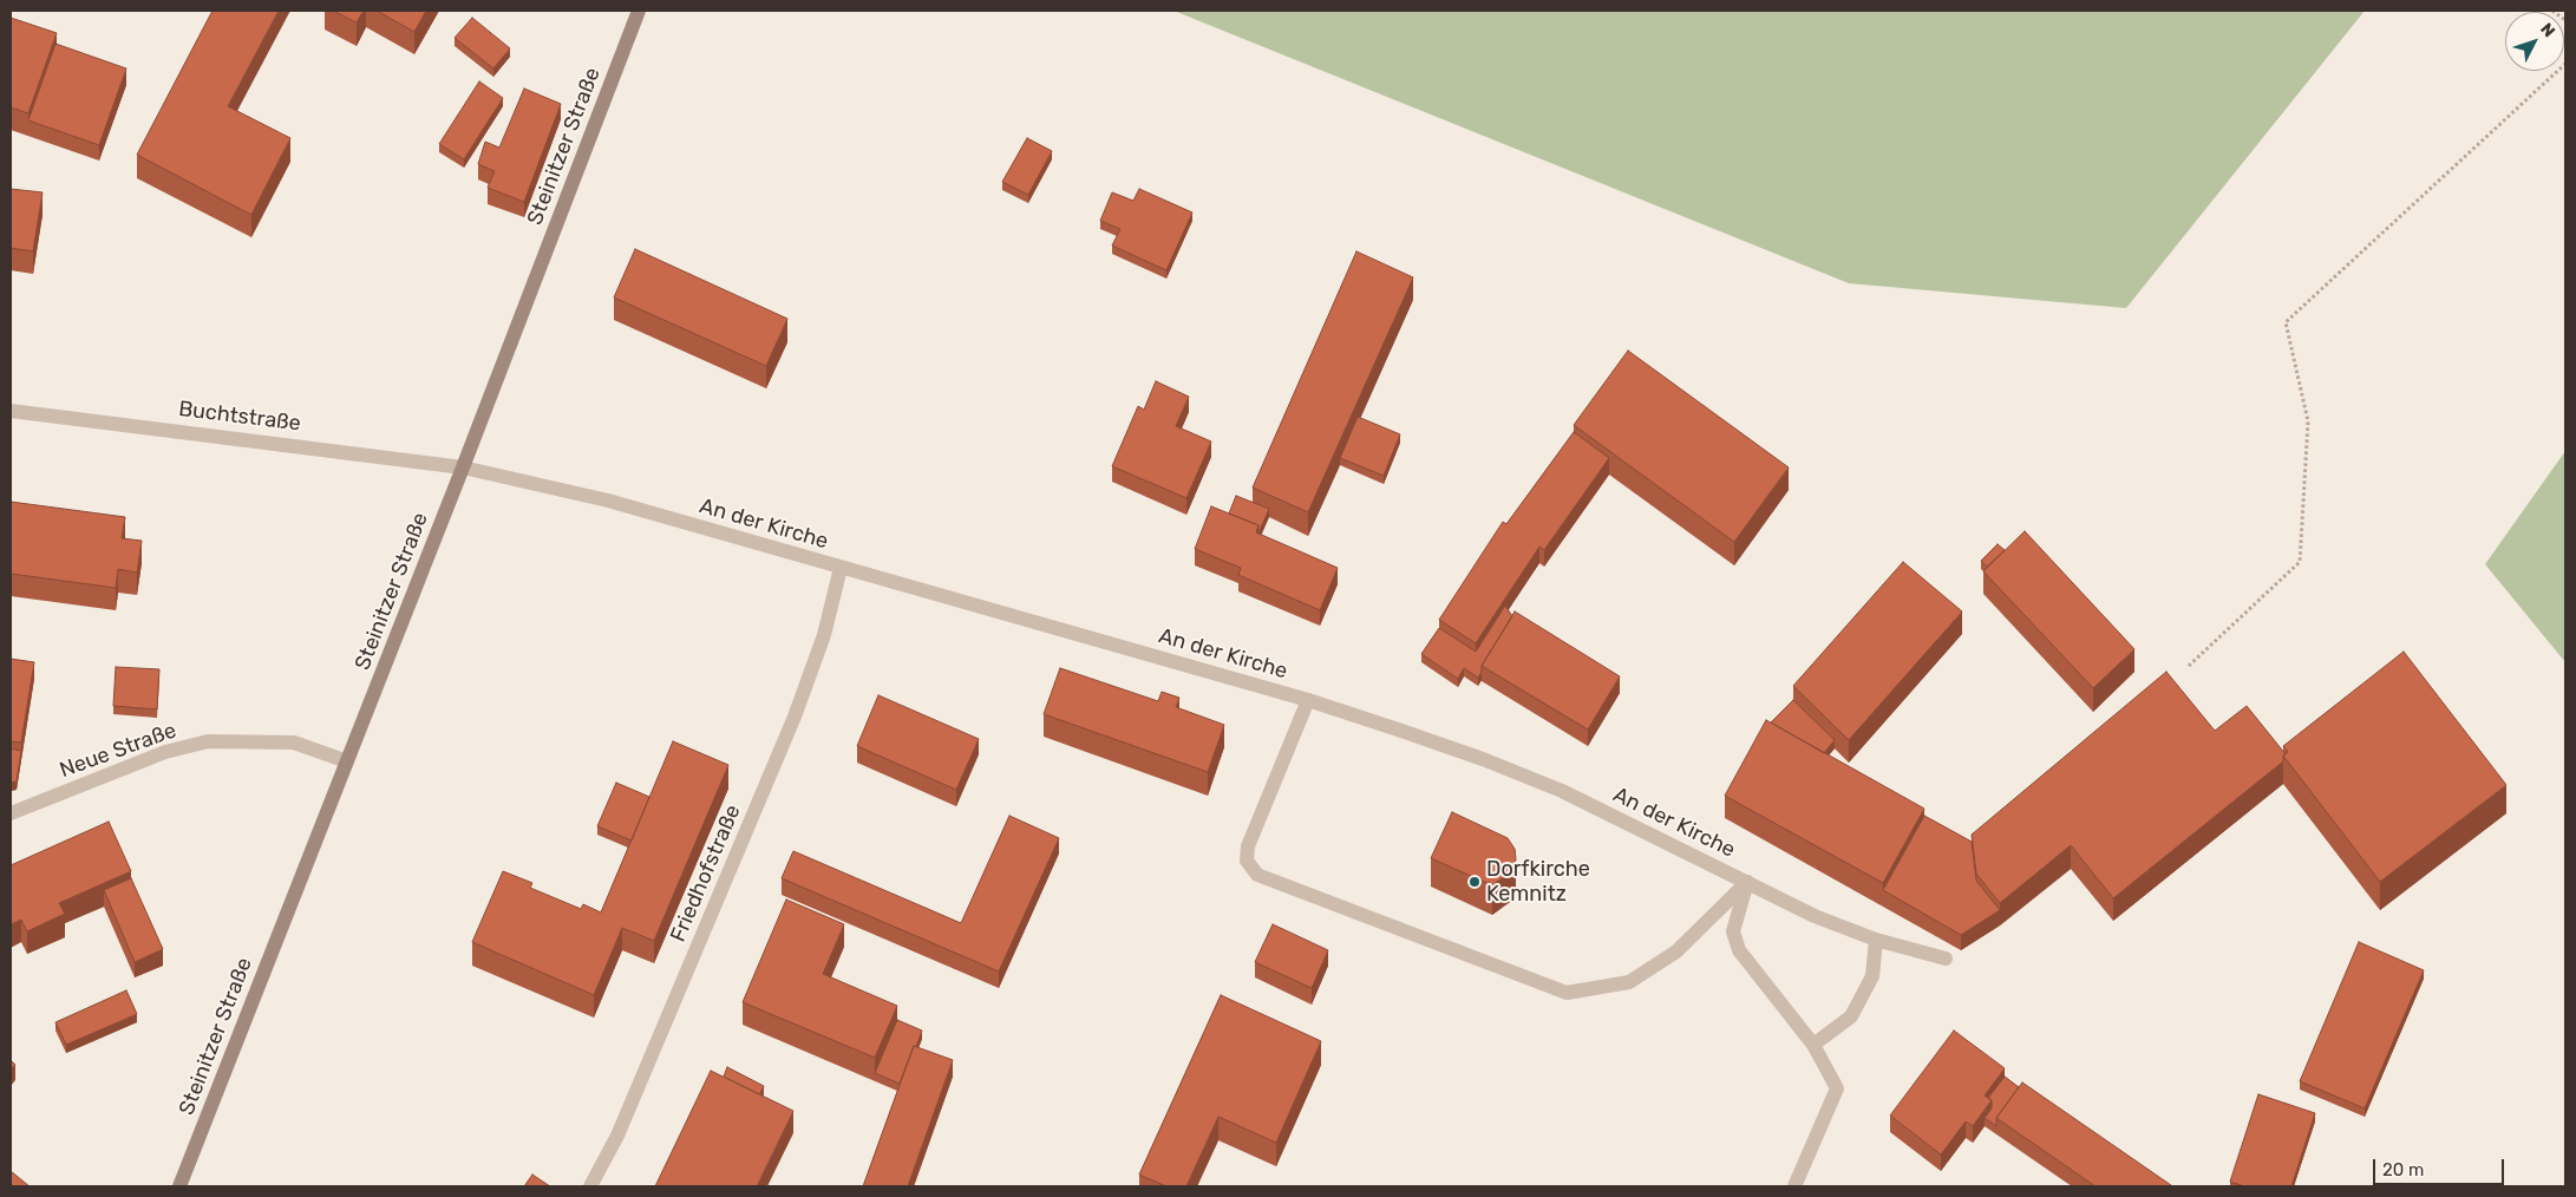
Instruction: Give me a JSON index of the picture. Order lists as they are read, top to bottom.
{
  "streets": {
    "street": [
      "Steinitzer Straße",
      "Buchtstraße",
      "An der Kirche",
      "Neue Straße",
      "Friedhofstraße"
    ]
  },
  "crossings": [
    ["Steinitzer Straße", "Buchtstraße"],
    ["Steinitzer Straße", "An der Kirche"],
    ["Steinitzer Straße", "Neue Straße"],
    ["Buchtstraße", "An der Kirche"],
    ["An der Kirche", "Friedhofstraße"]
  ],
  "places": ["Dorfkirche Kemnitz"],
  "scale_bar": "20 m",
  "north": "top right"
}
